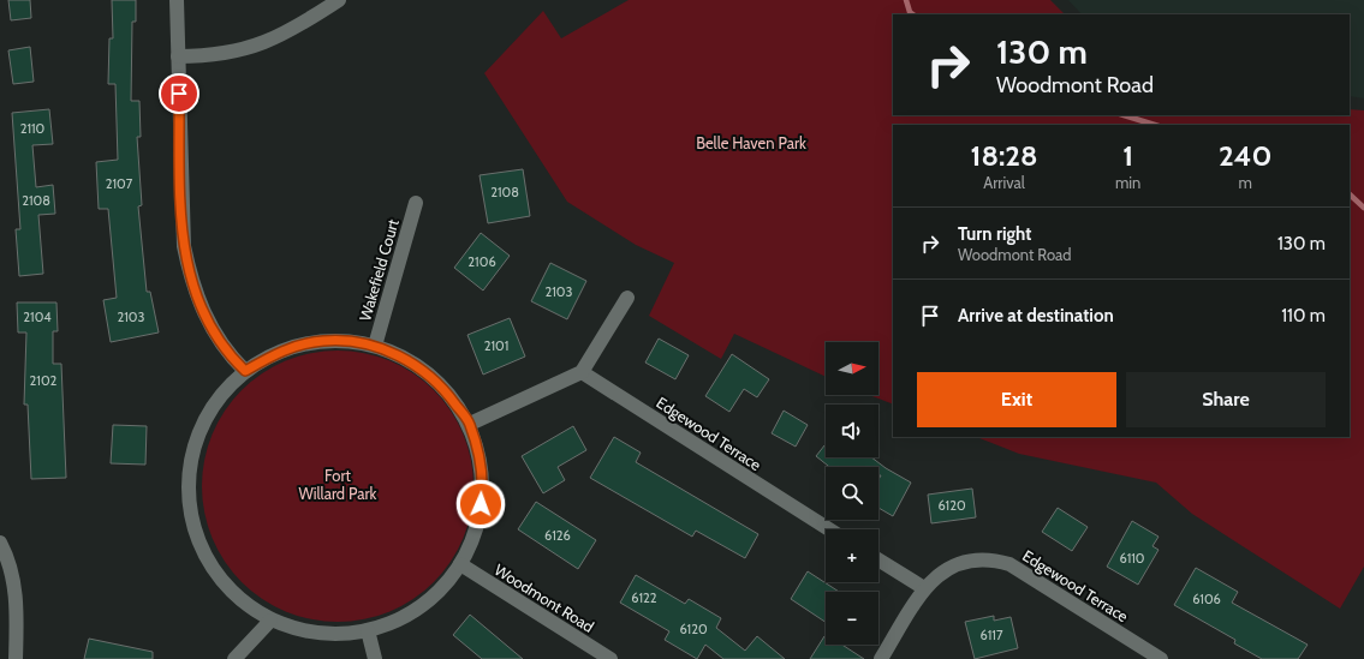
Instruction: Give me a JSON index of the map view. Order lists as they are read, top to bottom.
{
  "streets": {
    "street": ["Wakefield Court", "Edgewood Terrace", "Woodmont Road"]
  },
  "parks": ["Belle Haven Park", "Fort Willard Park"],
  "house_numbers": [
    "2110",
    "2107",
    "2108",
    "2108",
    "2106",
    "2103",
    "2104",
    "2103",
    "2101",
    "2102",
    "6120",
    "6126",
    "6110",
    "6122",
    "6106",
    "6120",
    "6117"
  ],
  "north": "right",
  "page": {
    "turn": ["130 m", "Woodmont Road"],
    "eta": [
      "18:28",
      "Arrival",
      "1",
      "min",
      "240",
      "m"
    ],
    "list": [
      {
        "name": "Turn right",
        "note": "Woodmont Road",
        "value": "130 m"
      },
      {
        "name": "Arrive at destination",
        "value": "110 m"
      }
    ],
    "map_buttons": ["+", "−"],
    "buttons": ["Exit", "Share"]
  }
}
